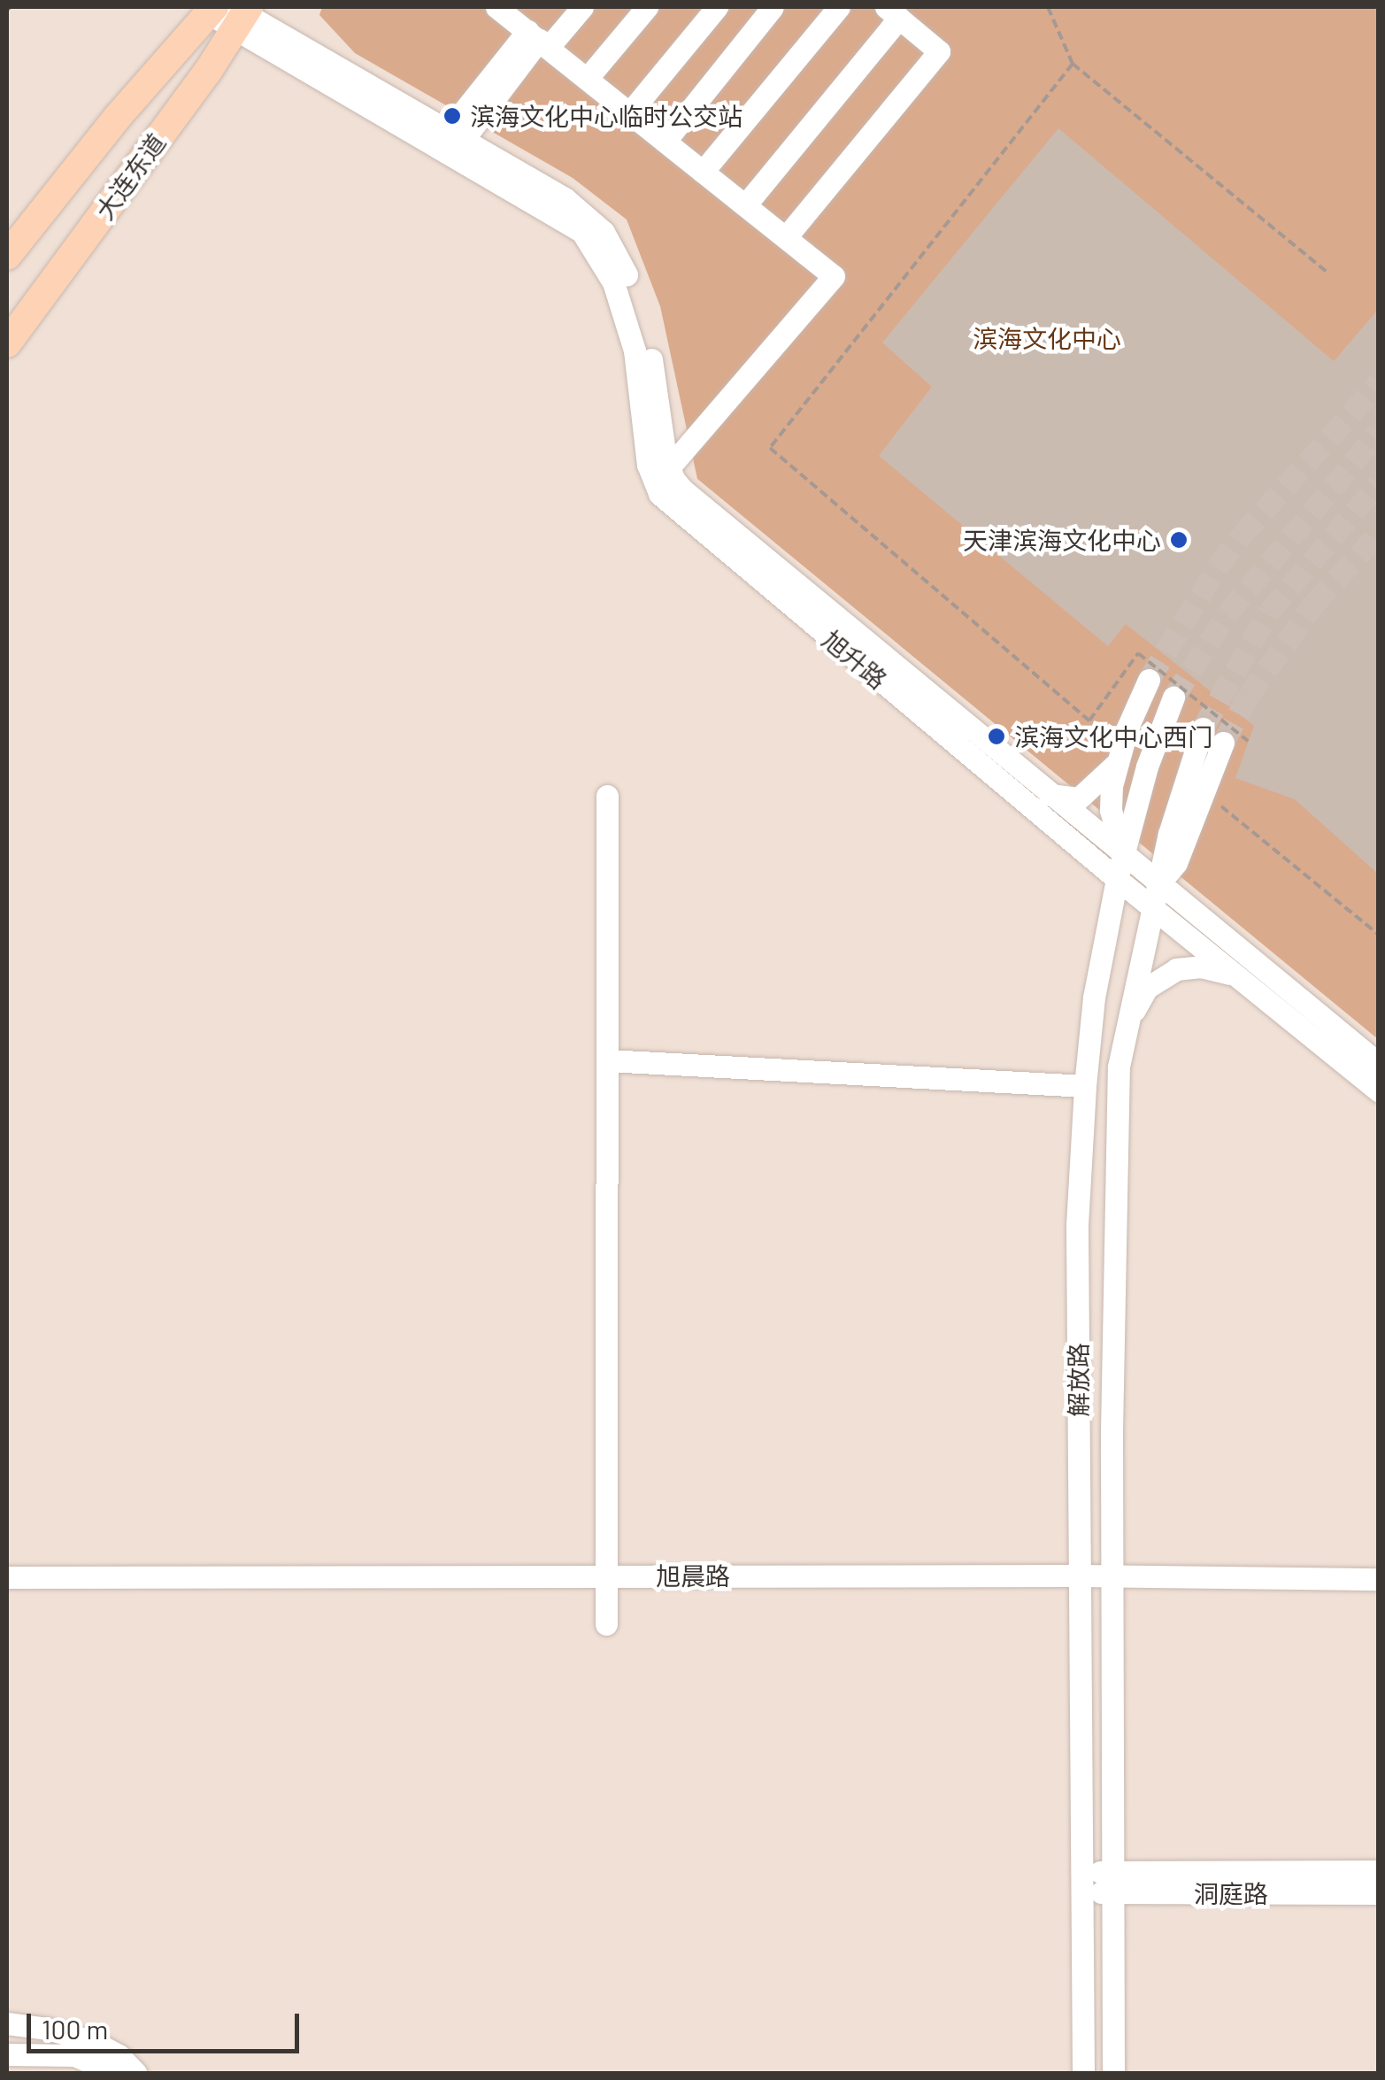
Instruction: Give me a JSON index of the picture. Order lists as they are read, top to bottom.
{
  "streets": {
    "main road": ["大连东道"],
    "street": [
      "旭升路",
      "解放路",
      "旭晨路",
      "洞庭路"
    ]
  },
  "crossings": [
    ["旭升路", "解放路"],
    ["解放路", "旭晨路"],
    ["解放路", "洞庭路"]
  ],
  "parks": ["滨海文化中心"],
  "places": ["滨海文化中心临时公交站", "天津滨海文化中心", "滨海文化中心西门"],
  "scale_bar": "100 m"
}
